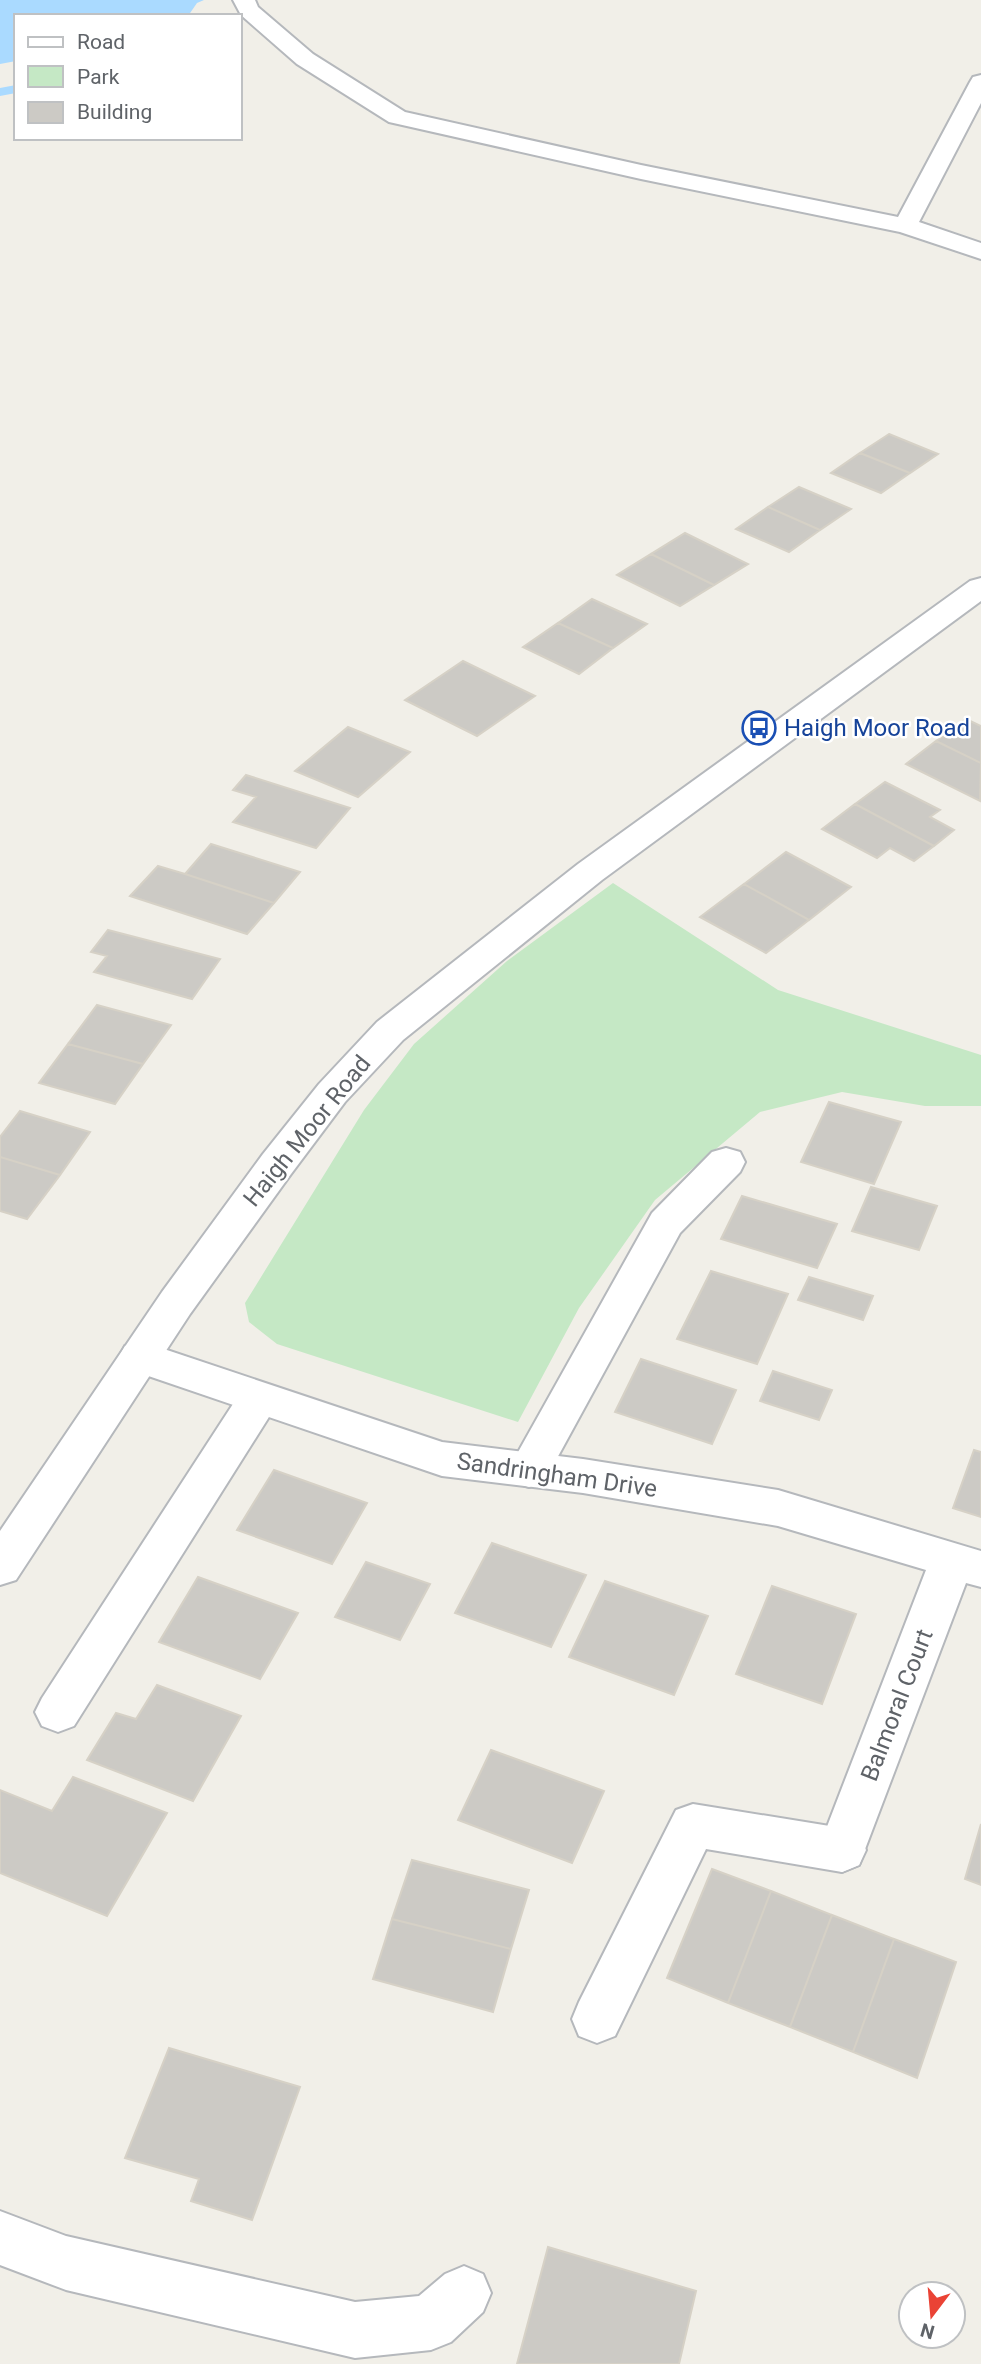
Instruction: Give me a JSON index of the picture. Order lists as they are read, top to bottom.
{
  "streets": {
    "street": ["Haigh Moor Road", "Sandringham Drive", "Balmoral Court"]
  },
  "crossings": [
    ["Haigh Moor Road", "Sandringham Drive"],
    ["Sandringham Drive", "Balmoral Court"]
  ],
  "places": {
    "bus stop": ["Haigh Moor Road"]
  },
  "legend": ["Road", "Park", "Building"],
  "north": "bottom"
}
